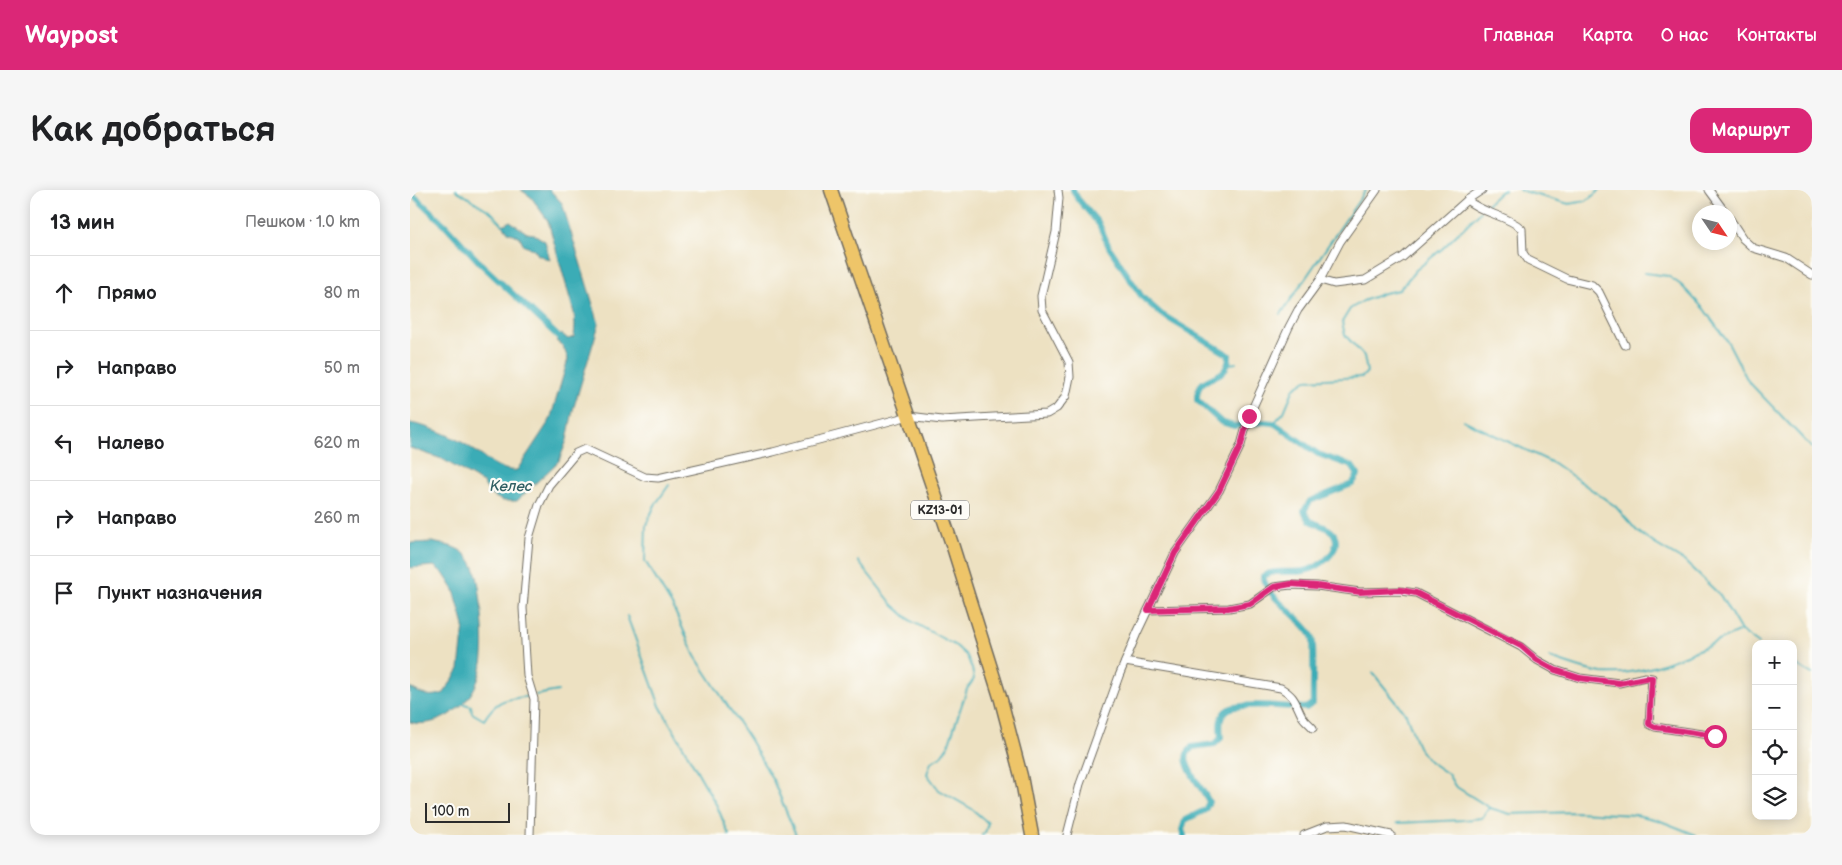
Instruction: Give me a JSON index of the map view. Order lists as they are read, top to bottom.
{
  "streets": {
    "highway": ["KZ13-01"]
  },
  "water": ["Келес"],
  "scale_bar": "100 m",
  "north": "bottom right",
  "page": {
    "header": "Waypost",
    "nav": [
      "Главная",
      "Карта",
      "О нас",
      "Контакты"
    ],
    "buttons": "Маршрут",
    "title": "Как добраться",
    "heading": ["13 мин", "Пешком · 1.0 km"],
    "list": [
      ["Прямо", "80 m"],
      ["Направо", "50 m"],
      ["Налево", "620 m"],
      ["Направо", "260 m"],
      "Пункт назначения"
    ],
    "map_buttons": ["+", "−"],
    "scale": "100 m"
  }
}
